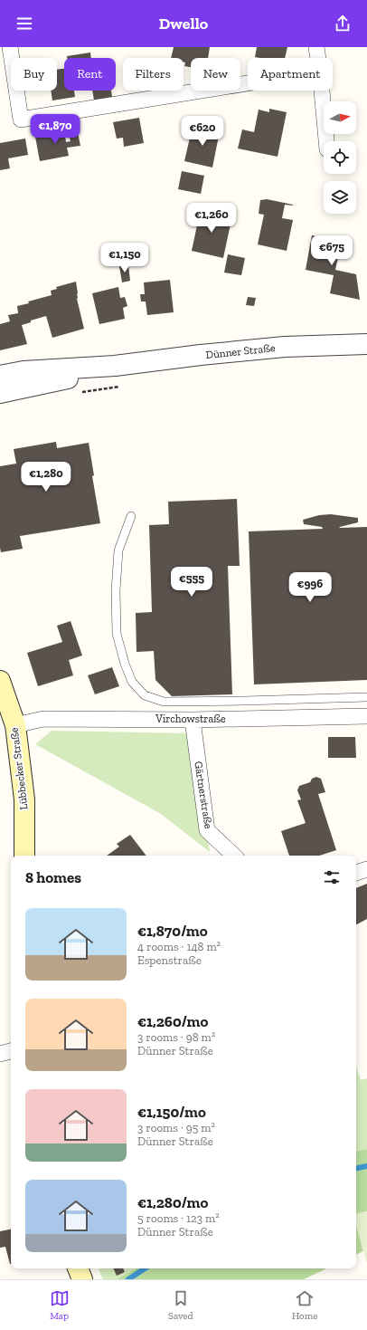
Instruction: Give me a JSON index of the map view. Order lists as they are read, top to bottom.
{
  "streets": {
    "main road": ["Lübbecker Straße"],
    "street": ["Dünner Straße", "Virchowstraße", "Gärtnerstraße"]
  },
  "crossings": [
    ["Virchowstraße", "Lübbecker Straße"],
    ["Virchowstraße", "Gärtnerstraße"]
  ],
  "north": "right",
  "page": {
    "header": "Dwello",
    "chip": [
      "Buy",
      "Rent",
      "Filters",
      "New",
      "Apartment"
    ],
    "price": [
      "€1,870",
      "€620",
      "€1,260",
      "€675",
      "€1,150",
      "€1,280",
      "€555",
      "€996"
    ],
    "heading": "8 homes",
    "list": [
      {
        "name": "€1,870/mo",
        "note": "4 rooms · 148 m² · Espenstraße"
      },
      {
        "name": "€1,260/mo",
        "note": "3 rooms · 98 m² · Dünner Straße"
      },
      {
        "name": "€1,150/mo",
        "note": "3 rooms · 95 m² · Dünner Straße"
      },
      {
        "name": "€1,280/mo",
        "note": "5 rooms · 123 m² · Dünner Straße"
      }
    ],
    "tabs": ["Map", "Saved", "Home"]
  }
}
